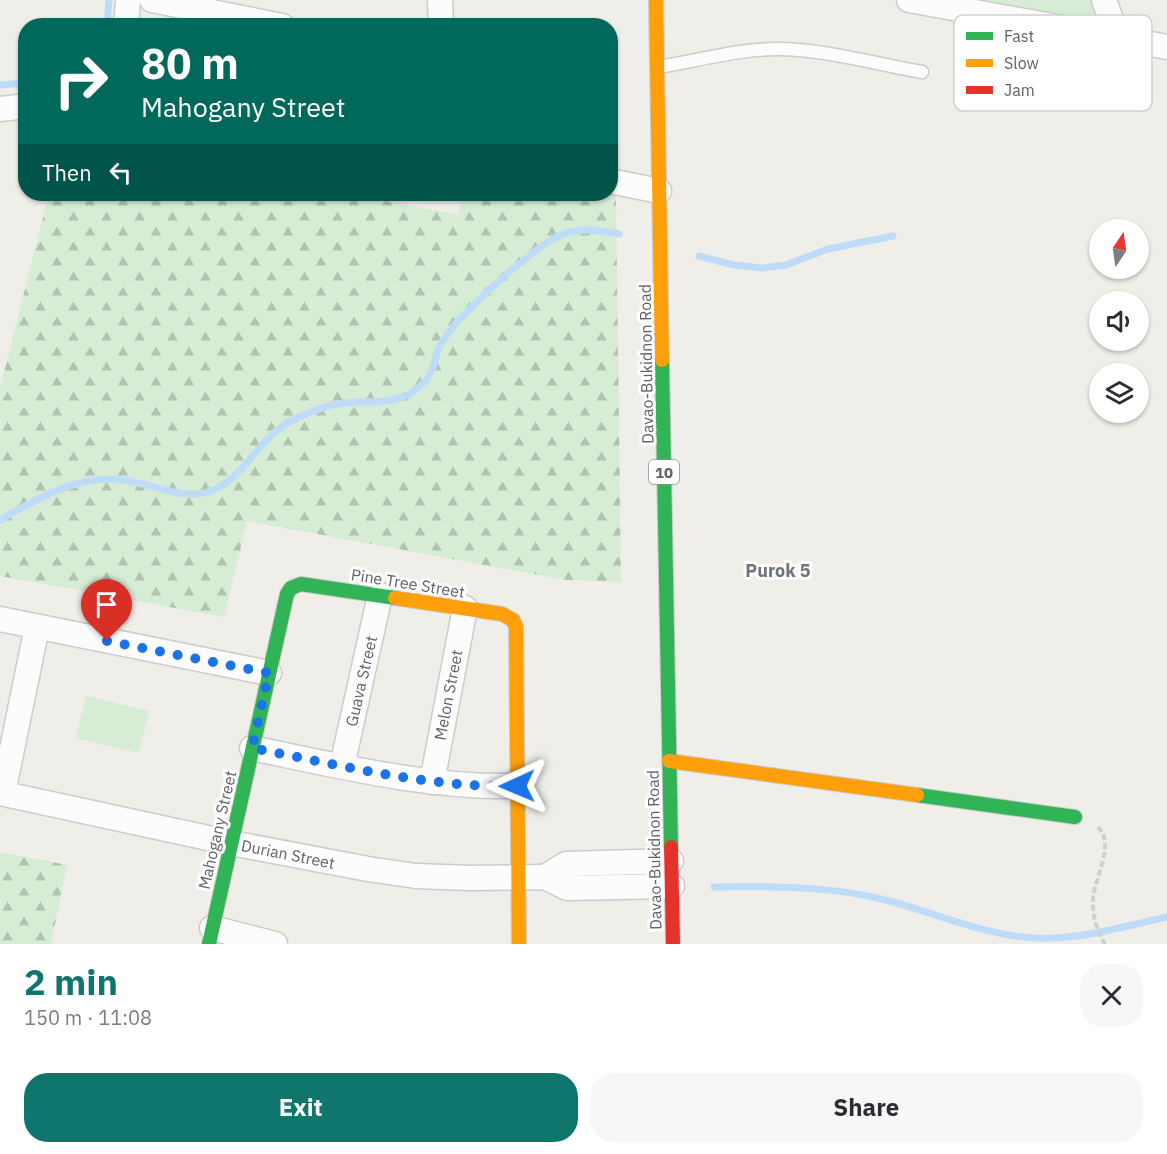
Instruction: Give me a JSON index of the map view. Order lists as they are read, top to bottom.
{
  "streets": {
    "main road": [
      "Davao-Bukidnon Road",
      "10",
      "Pine Tree Street",
      "Mahogany Street"
    ],
    "street": ["Guava Street", "Melon Street", "Durian Street"]
  },
  "crossings": [
    ["Davao-Bukidnon Road", "Durian Street"],
    ["Pine Tree Street", "Guava Street"],
    ["Pine Tree Street", "Melon Street"],
    ["Pine Tree Street", "Mahogany Street"],
    ["Mahogany Street", "Durian Street"]
  ],
  "districts": ["Purok 5"],
  "legend": ["Fast", "Slow", "Jam"],
  "north": "top",
  "page": {
    "turn": ["80 m", "Mahogany Street"],
    "then": "Then",
    "heading": ["2 min", "150 m · 11:08"],
    "buttons": ["Exit", "Share"]
  }
}
